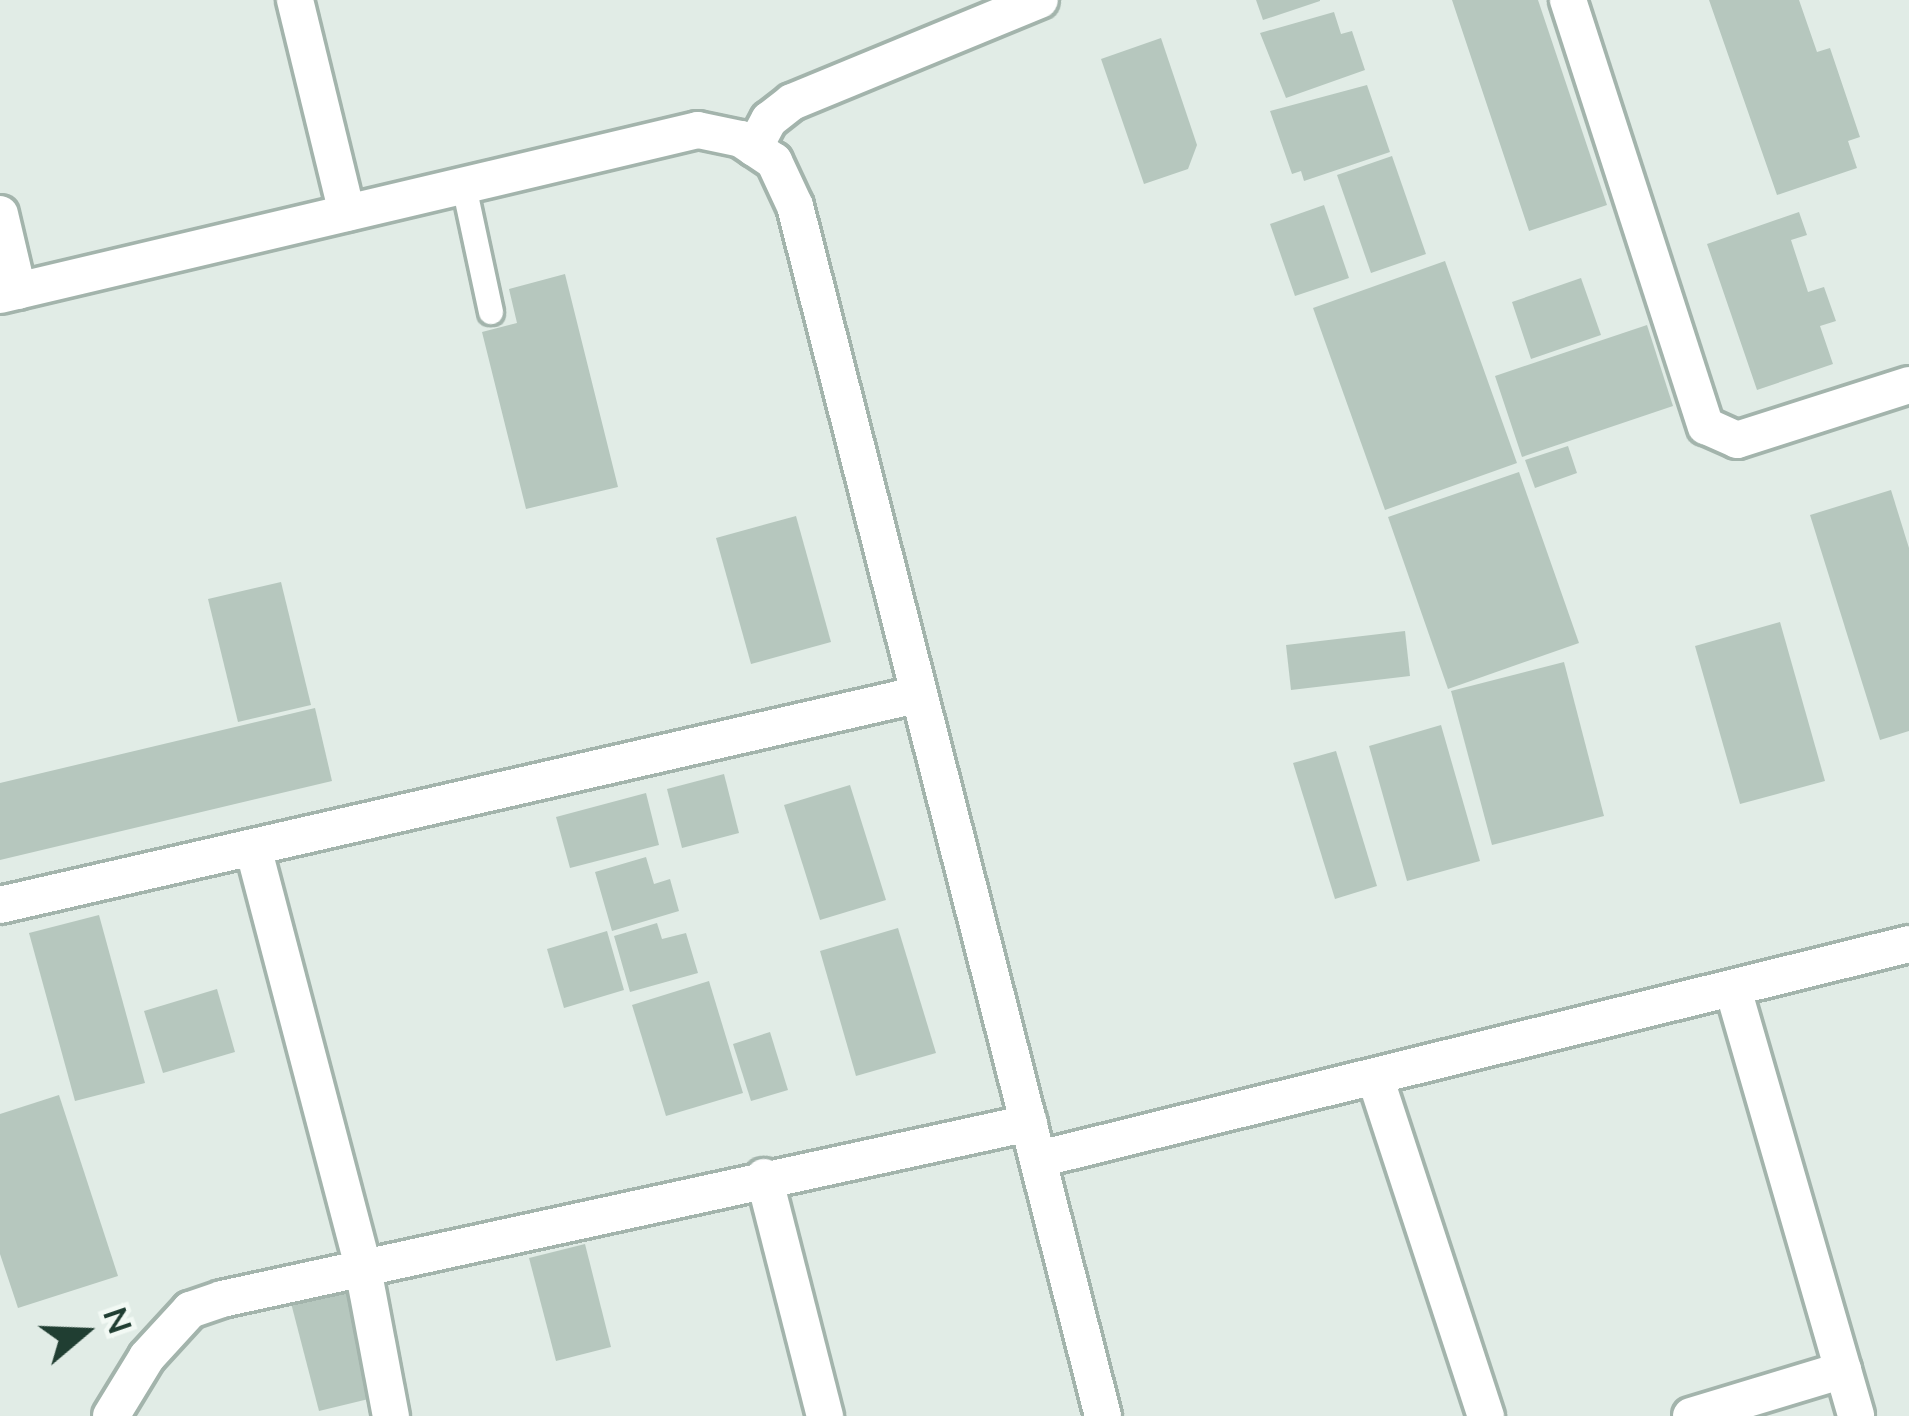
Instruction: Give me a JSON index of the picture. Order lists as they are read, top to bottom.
{
  "north": "right"
}
